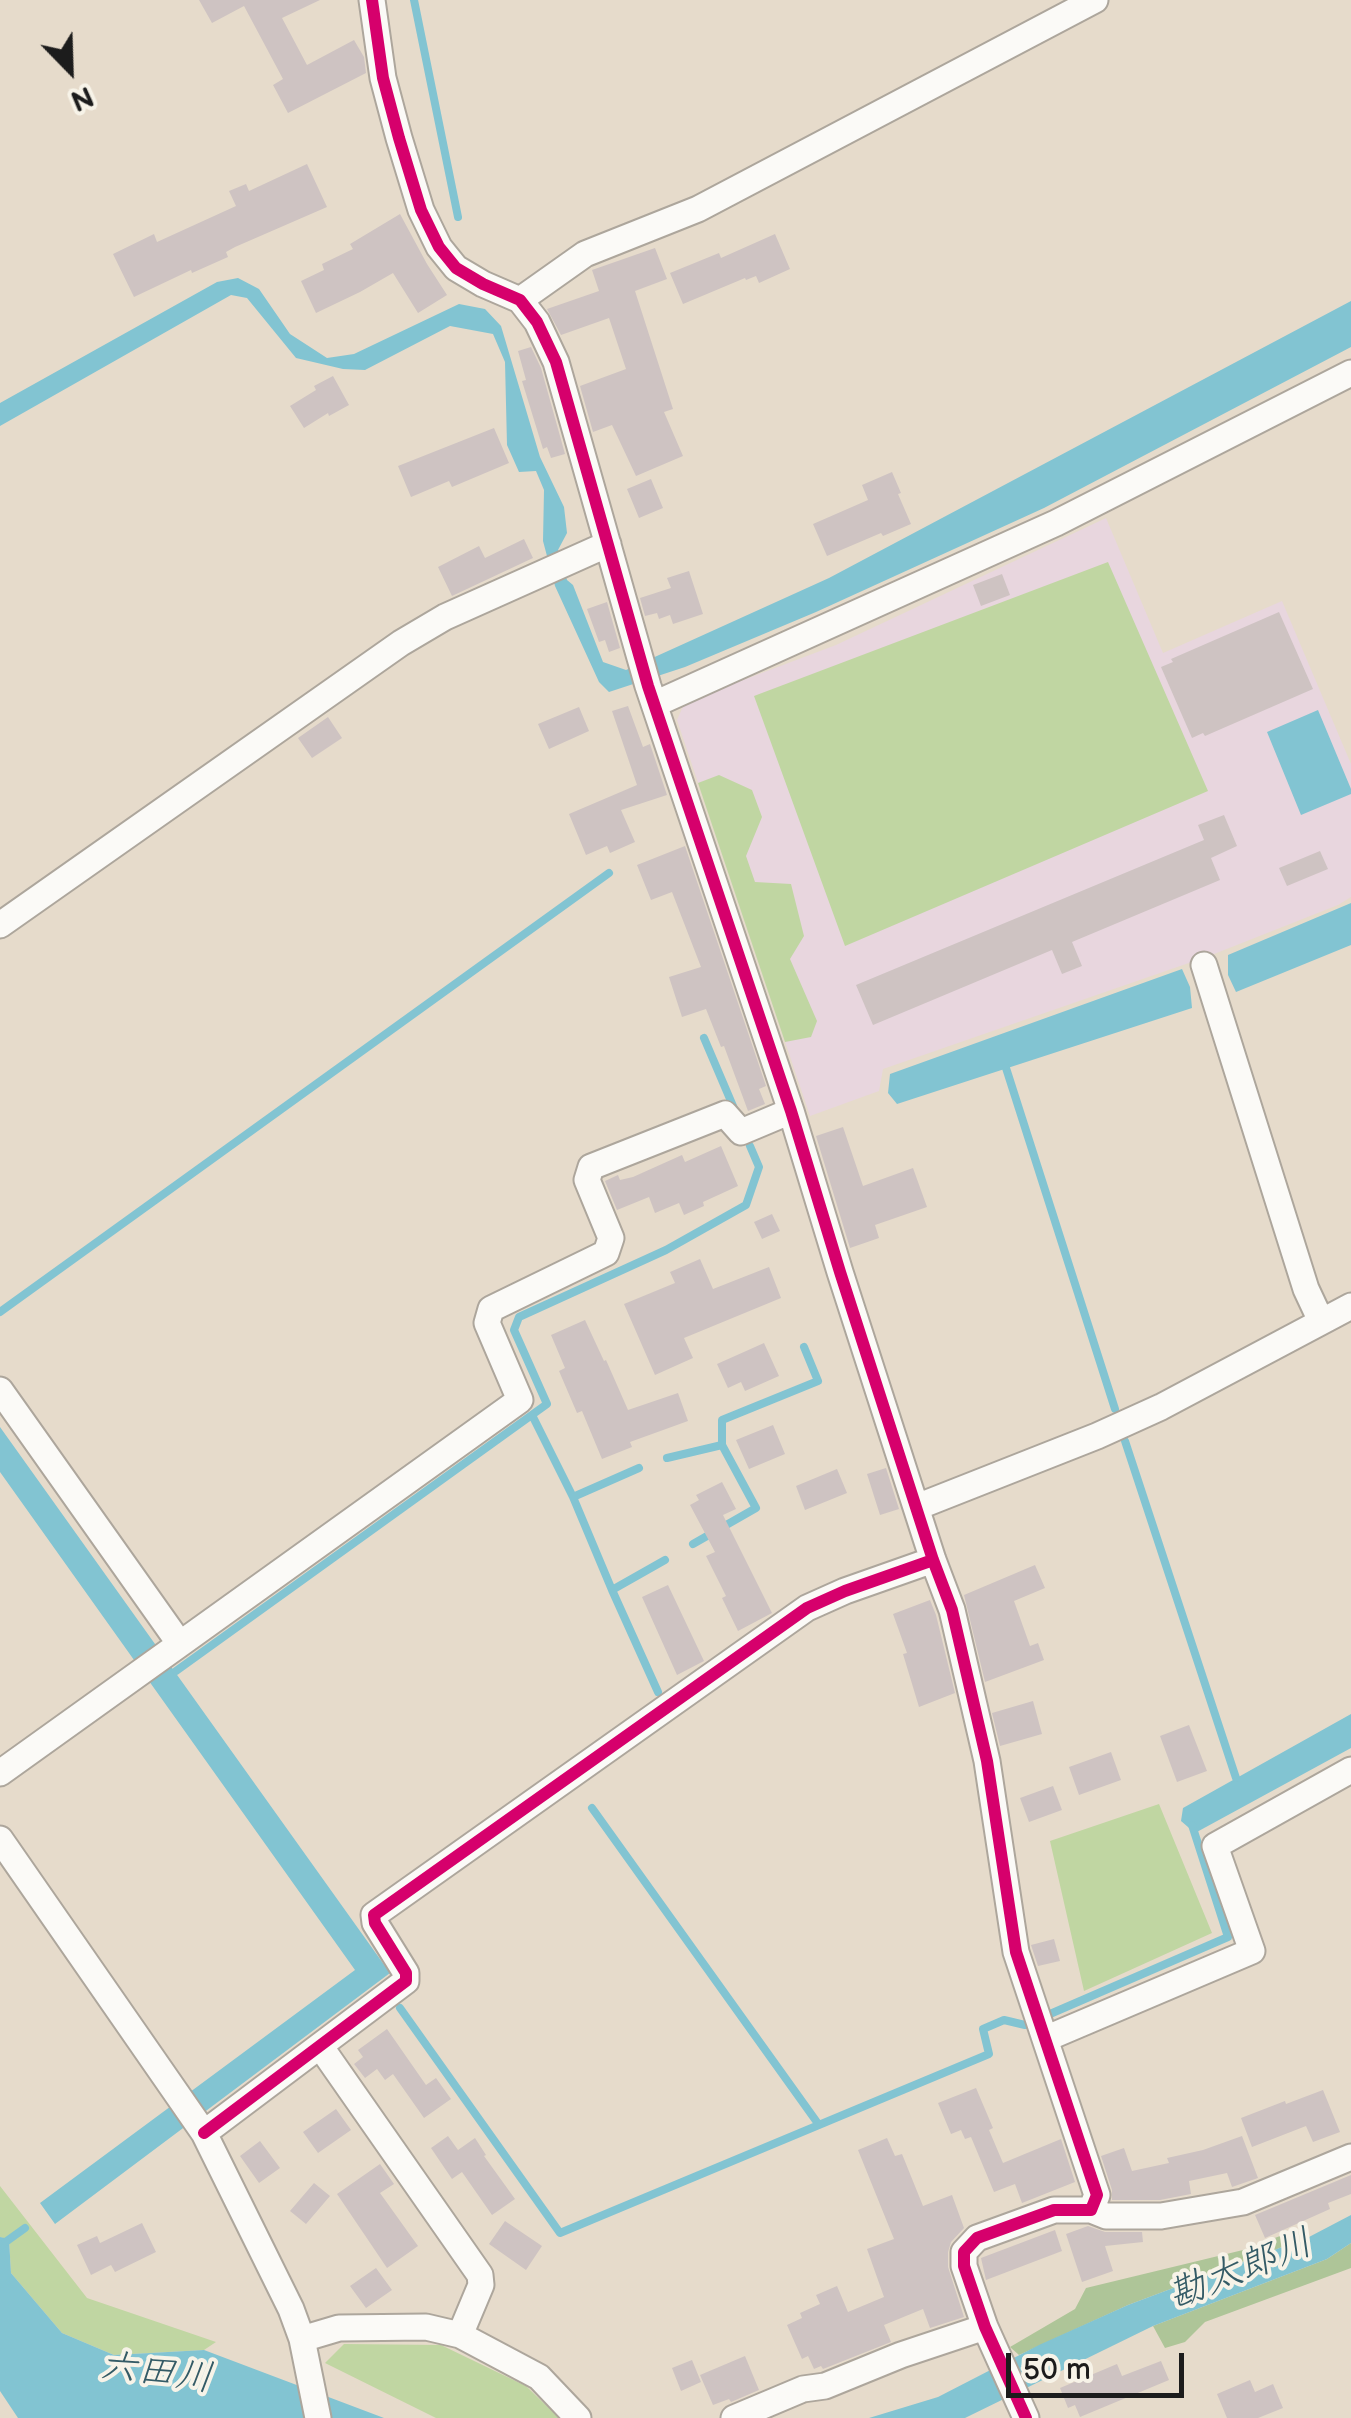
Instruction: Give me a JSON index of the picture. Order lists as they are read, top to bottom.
{
  "water": ["勘太郎川", "六田川"],
  "scale_bar": "50 m",
  "north": "bottom right"
}
